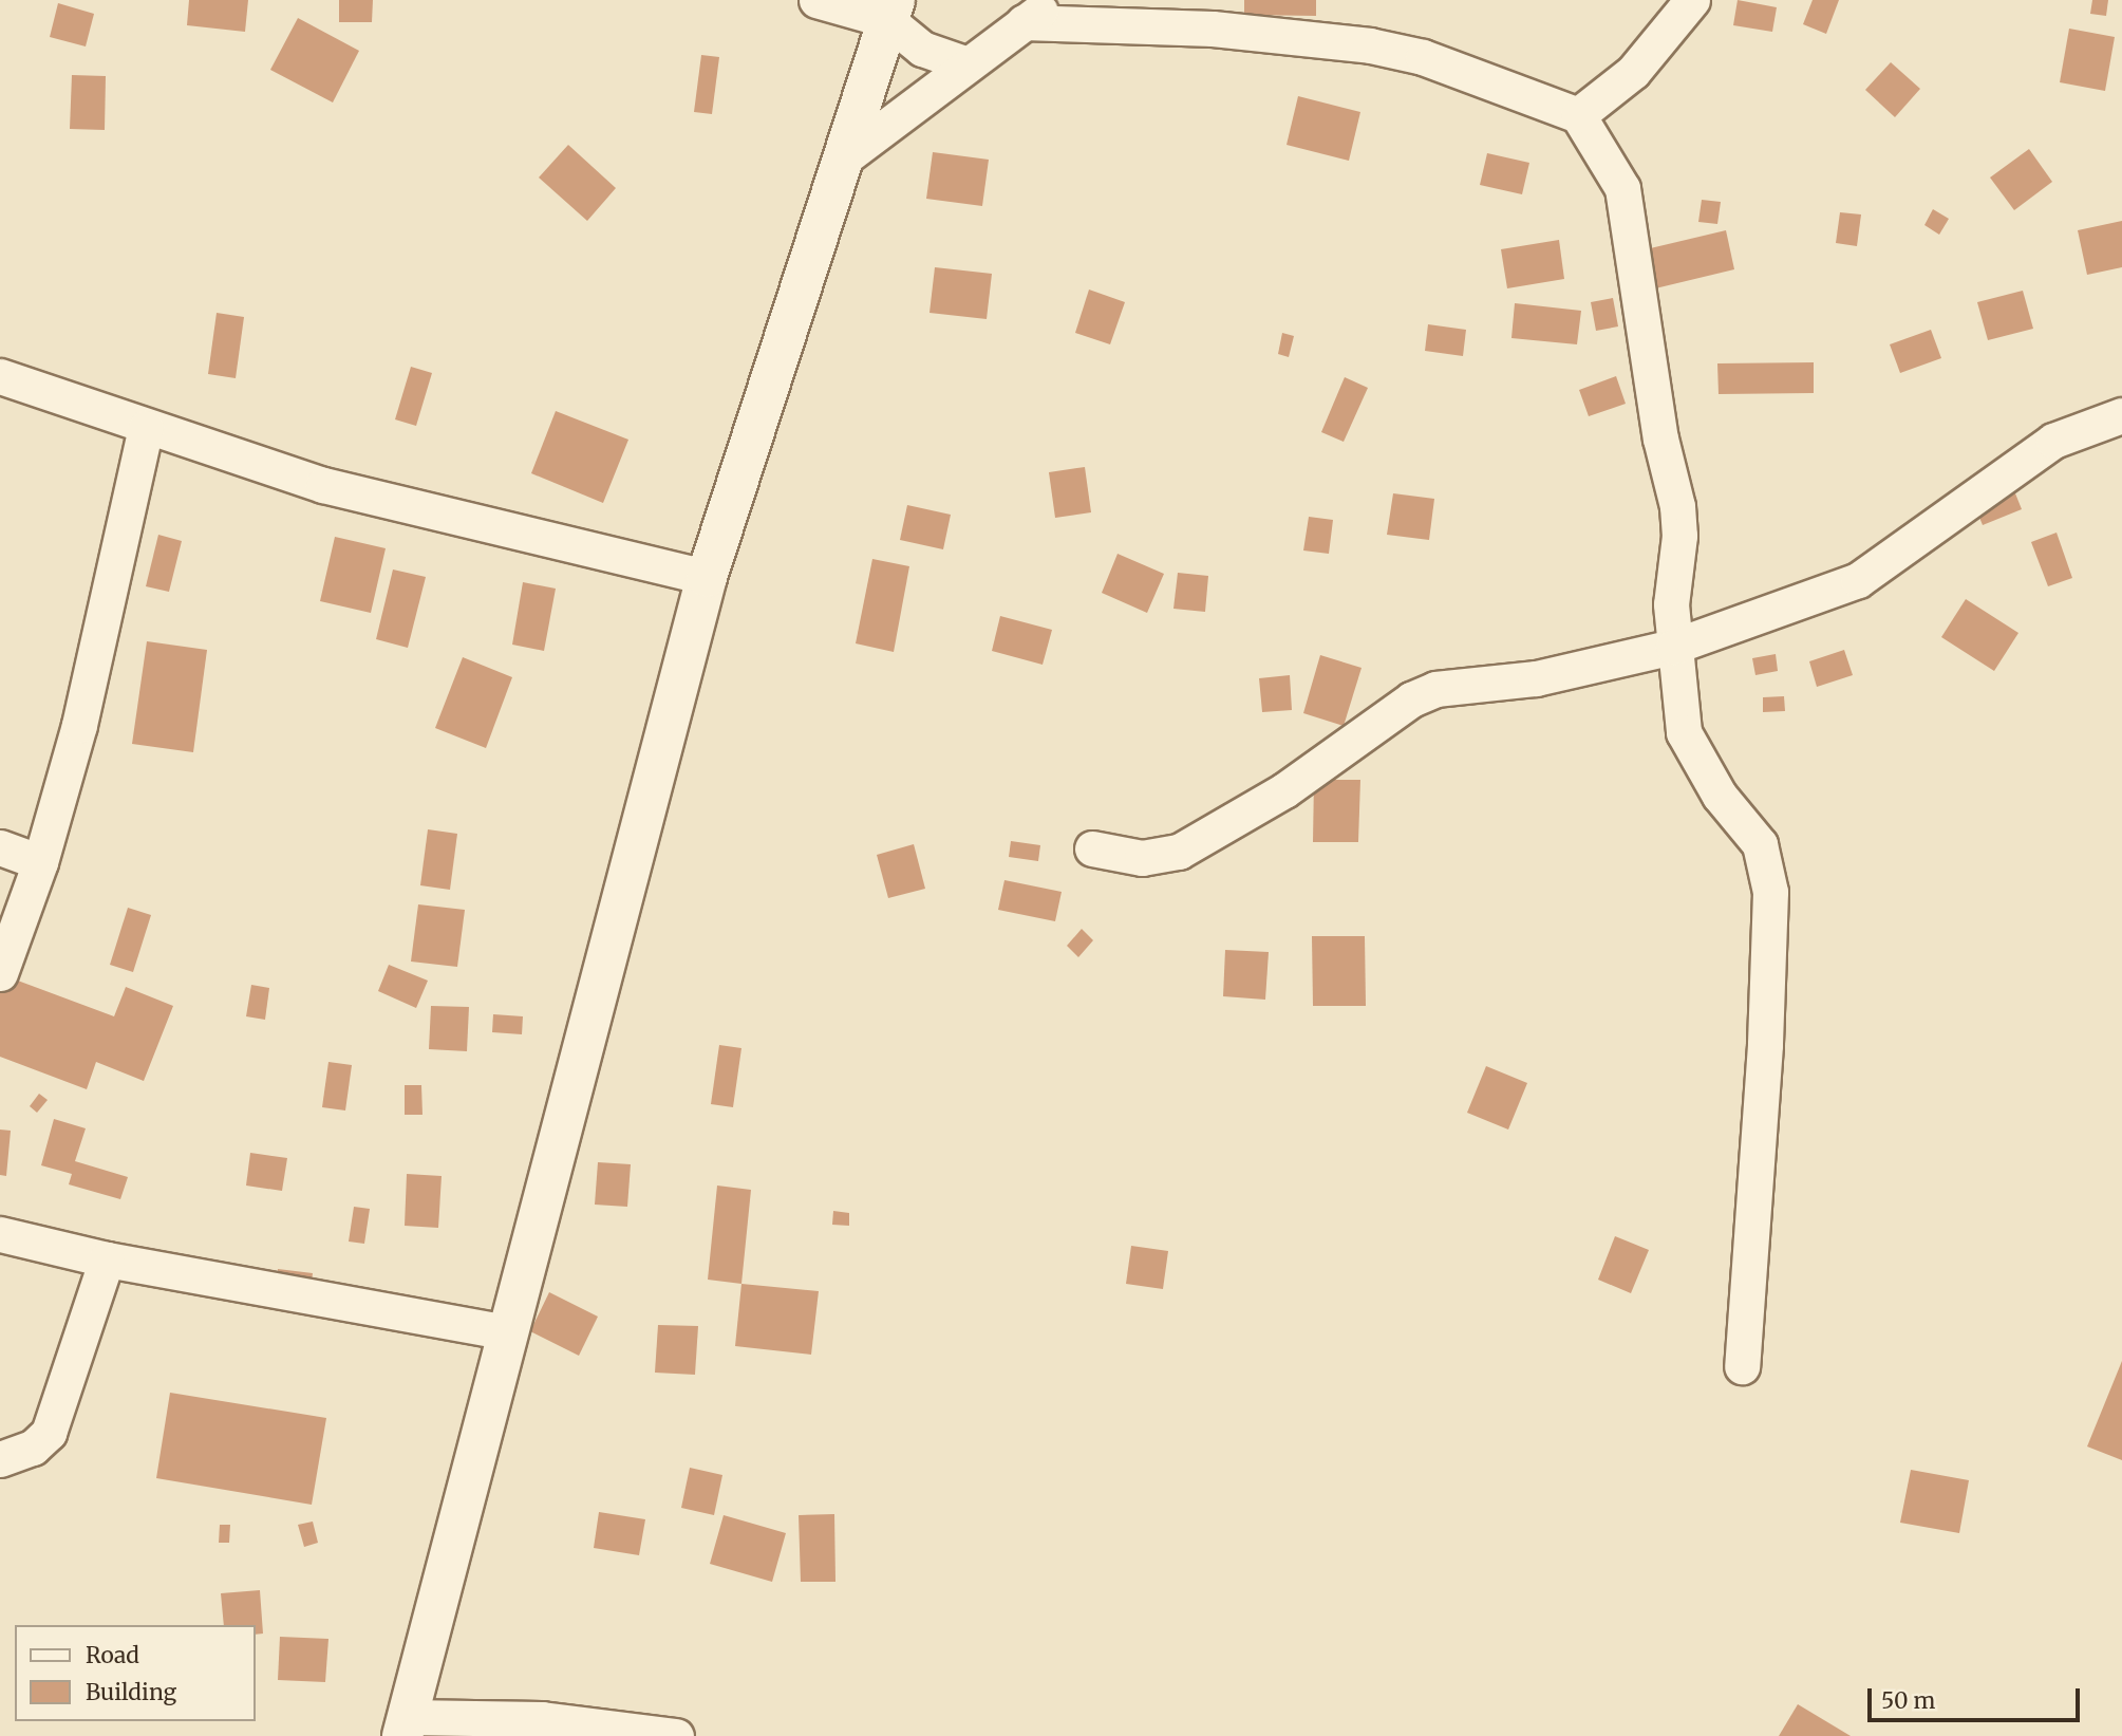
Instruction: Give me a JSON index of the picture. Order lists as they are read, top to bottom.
{
  "legend": ["Road", "Building"],
  "scale_bar": "50 m"
}
